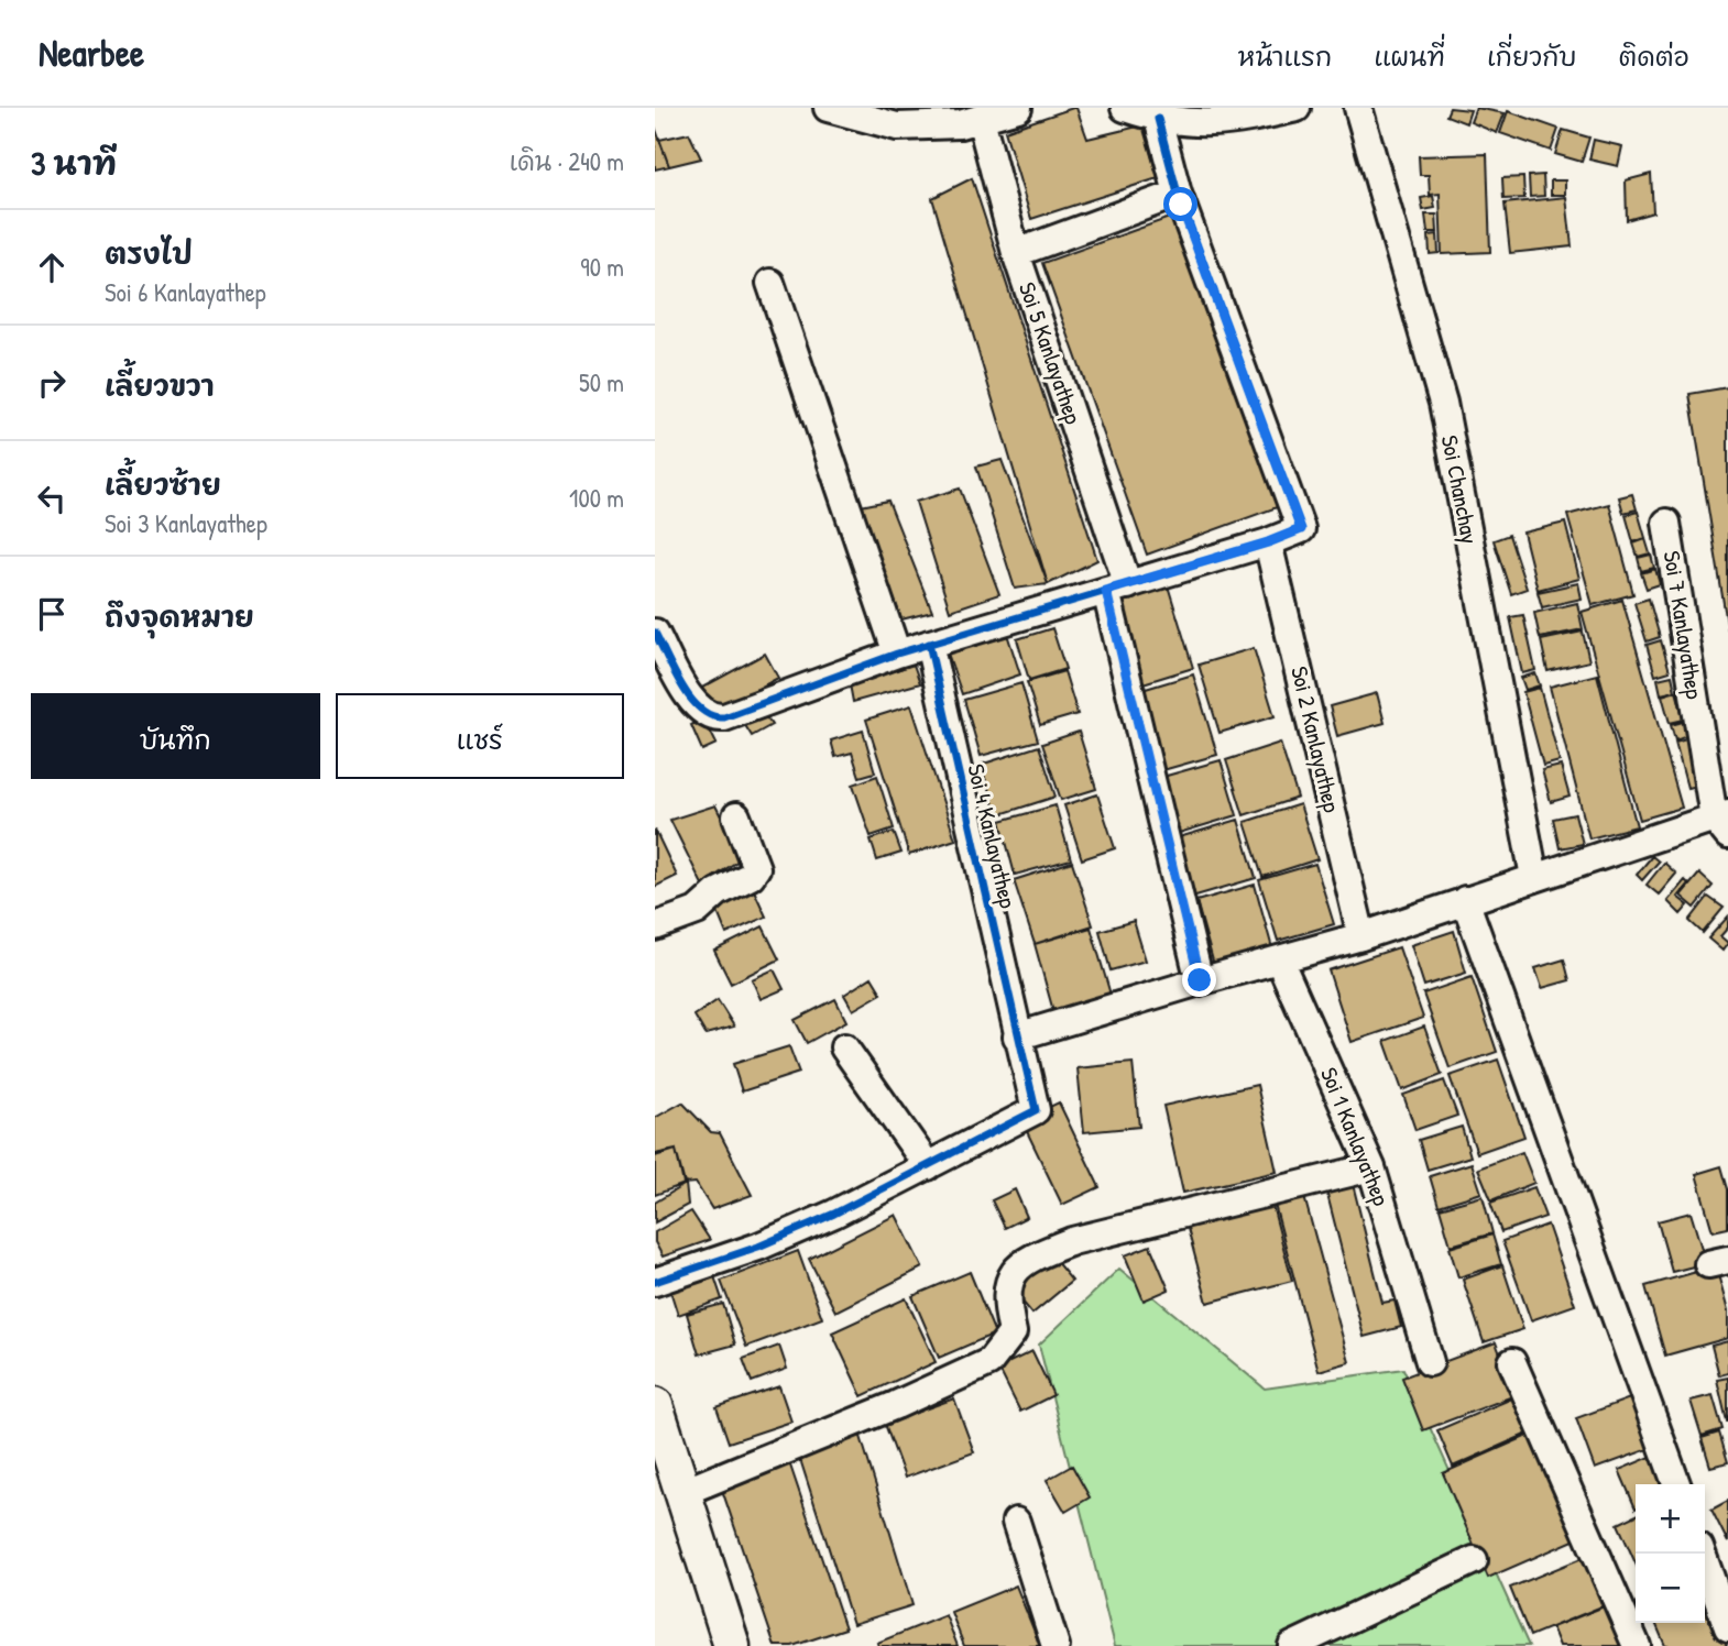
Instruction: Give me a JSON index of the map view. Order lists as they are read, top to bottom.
{
  "streets": {
    "street": [
      "Soi 5 Kanlayathep",
      "Soi Chanchay",
      "Soi 7 Kanlayathep",
      "Soi 2 Kanlayathep",
      "Soi 4 Kanlayathep",
      "Soi 1 Kanlayathep"
    ]
  },
  "page": {
    "header": "Nearbee",
    "nav": [
      "หน้าแรก",
      "แผนที่",
      "เกี่ยวกับ",
      "ติดต่อ"
    ],
    "heading": ["3 นาที", "เดิน · 240 m"],
    "list": [
      ["ตรงไป", "Soi 6 Kanlayathep", "90 m"],
      ["เลี้ยวขวา", "50 m"],
      ["เลี้ยวซ้าย", "Soi 3 Kanlayathep", "100 m"],
      "ถึงจุดหมาย"
    ],
    "buttons": ["บันทึก", "แชร์"],
    "map_buttons": ["+", "−"]
  }
}
